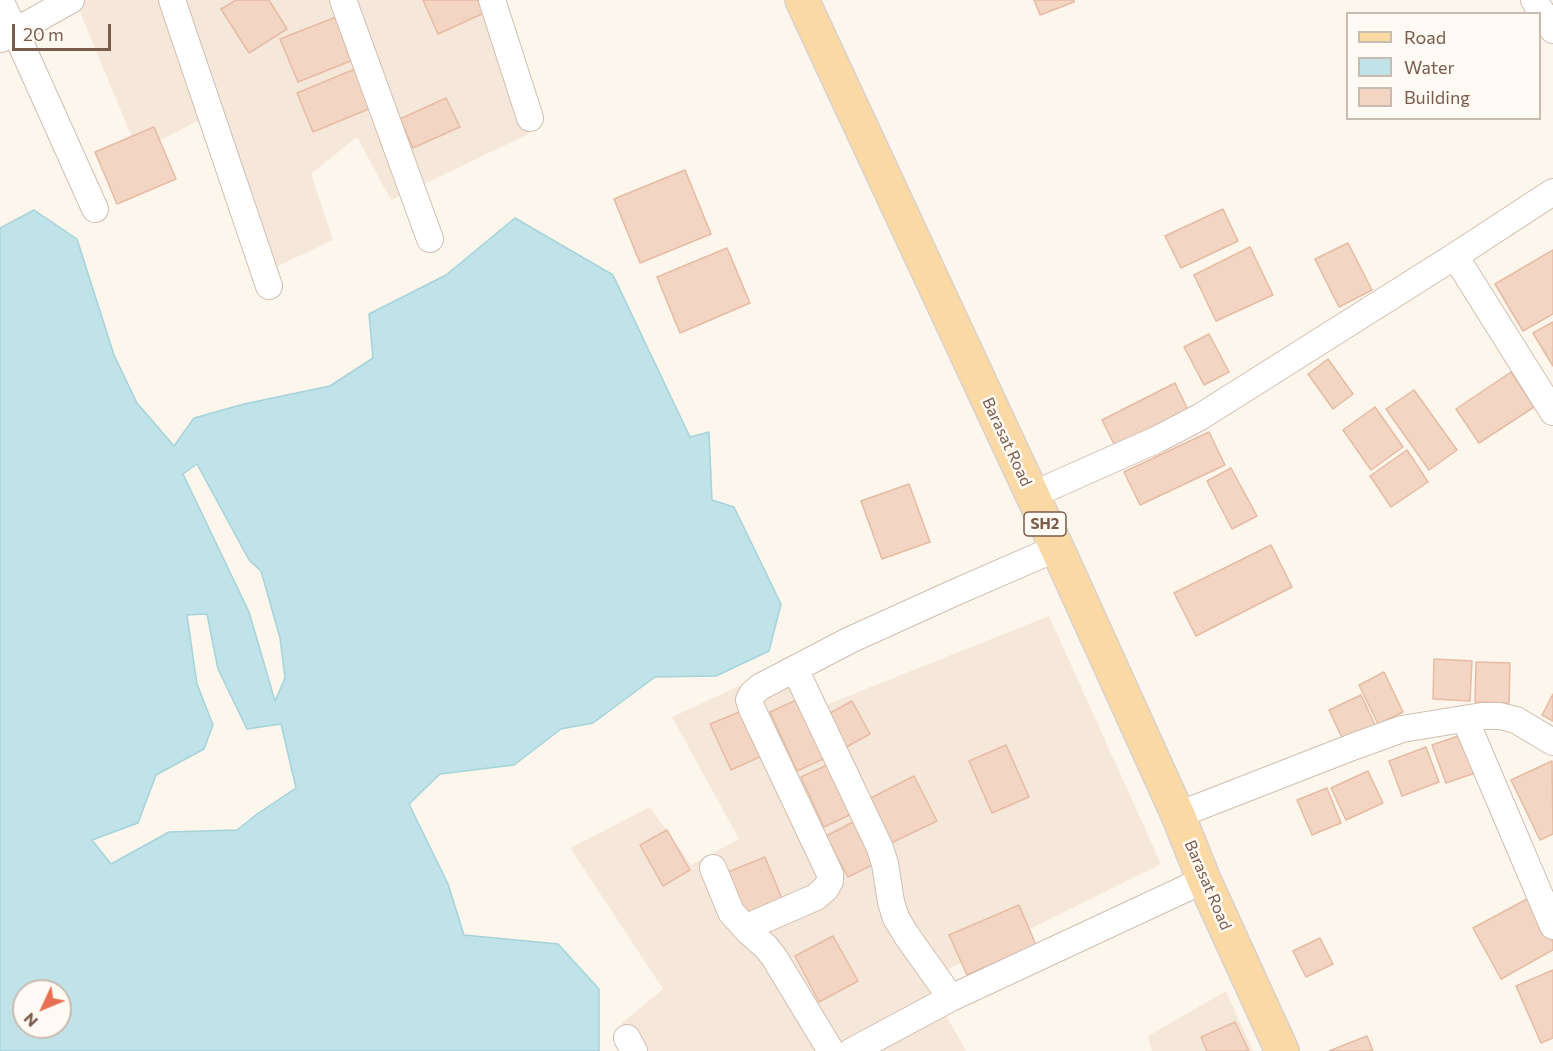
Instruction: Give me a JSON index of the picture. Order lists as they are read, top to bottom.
{
  "streets": {
    "main road": ["Barasat Road", "SH2"]
  },
  "legend": ["Road", "Water", "Building"],
  "scale_bar": "20 m",
  "north": "bottom left"
}
